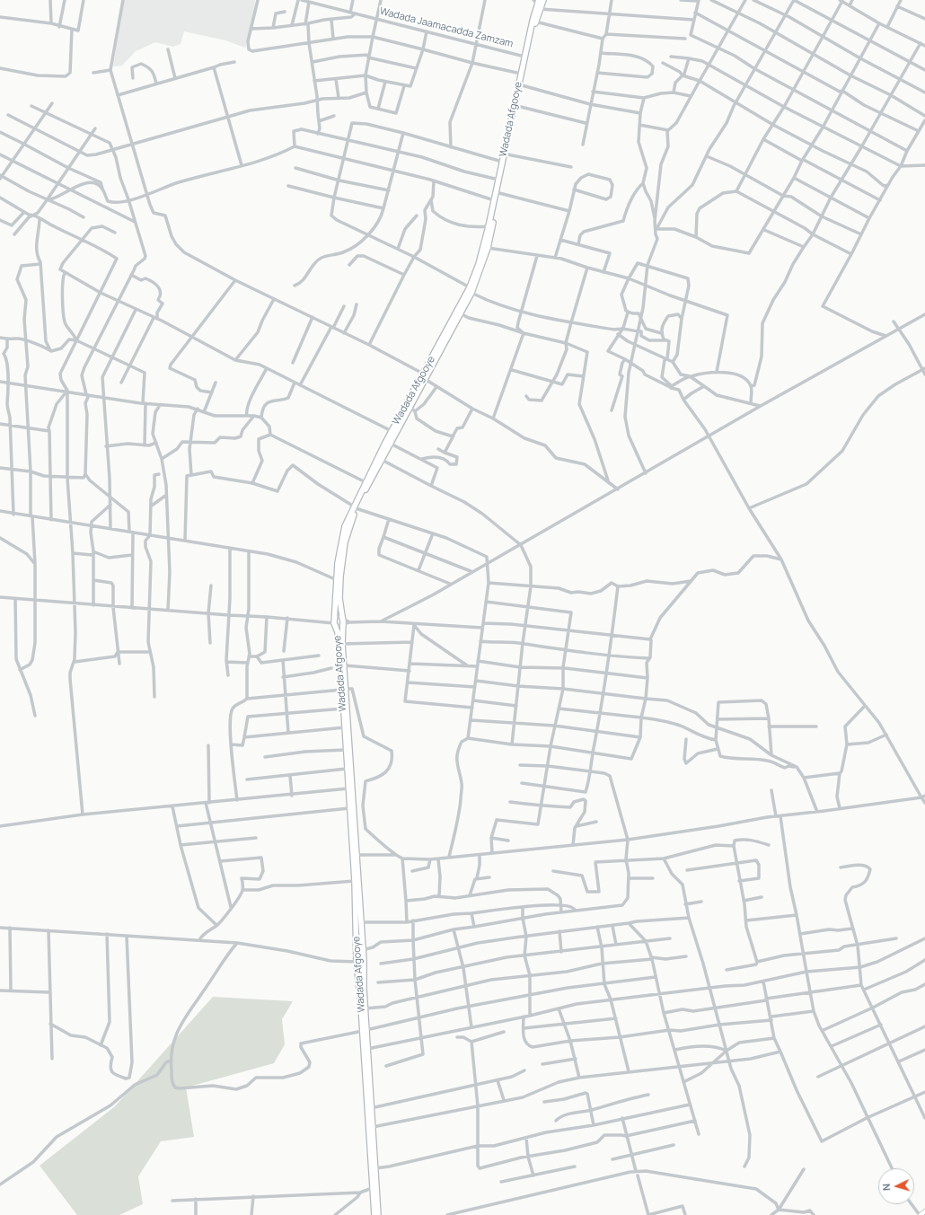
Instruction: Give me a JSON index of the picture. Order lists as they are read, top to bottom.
{
  "streets": {
    "highway": ["Wadada Afgooye"],
    "street": ["Wadada Jaamacadda Zamzam"]
  },
  "crossings": [
    ["Wadada Jaamacadda Zamzam", "Wadada Afgooye"]
  ],
  "north": "left"
}
